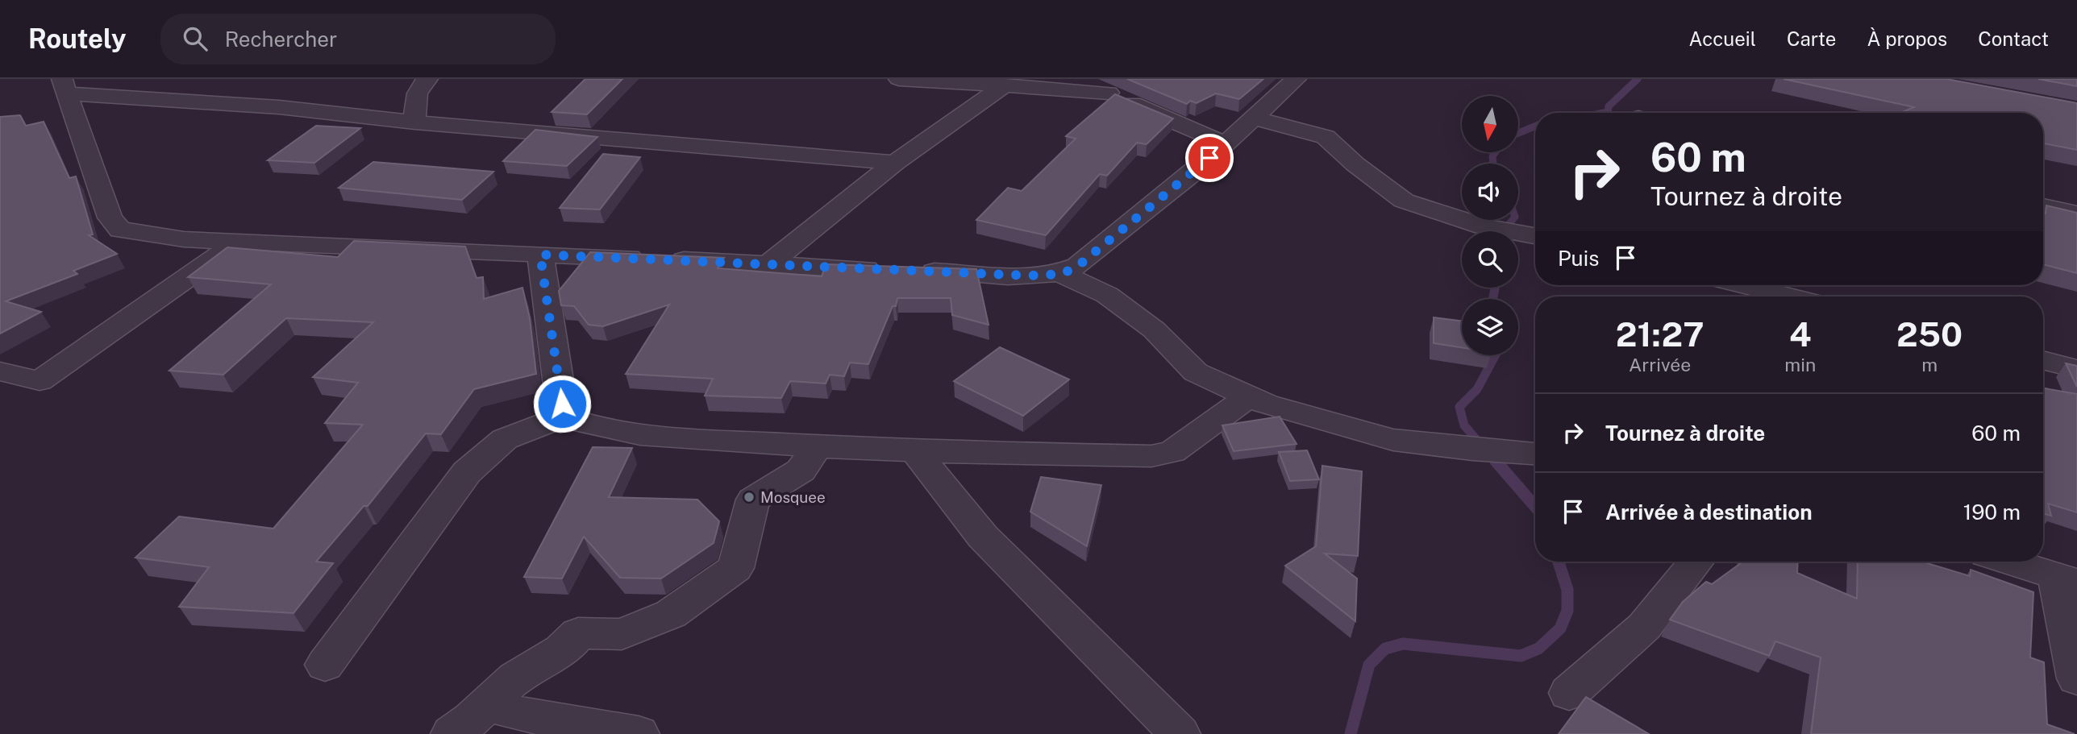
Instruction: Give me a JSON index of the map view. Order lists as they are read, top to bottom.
{
  "places": ["Mosquee"],
  "north": "bottom",
  "page": {
    "header": "Routely",
    "search": "Rechercher",
    "nav": [
      "Accueil",
      "Carte",
      "À propos",
      "Contact"
    ],
    "turn": ["60 m", "Tournez à droite"],
    "then": "Puis",
    "eta": [
      "21:27",
      "Arrivée",
      "4",
      "min",
      "250",
      "m"
    ],
    "list": [
      {
        "name": "Tournez à droite",
        "value": "60 m"
      },
      {
        "name": "Arrivée à destination",
        "value": "190 m"
      }
    ]
  }
}
